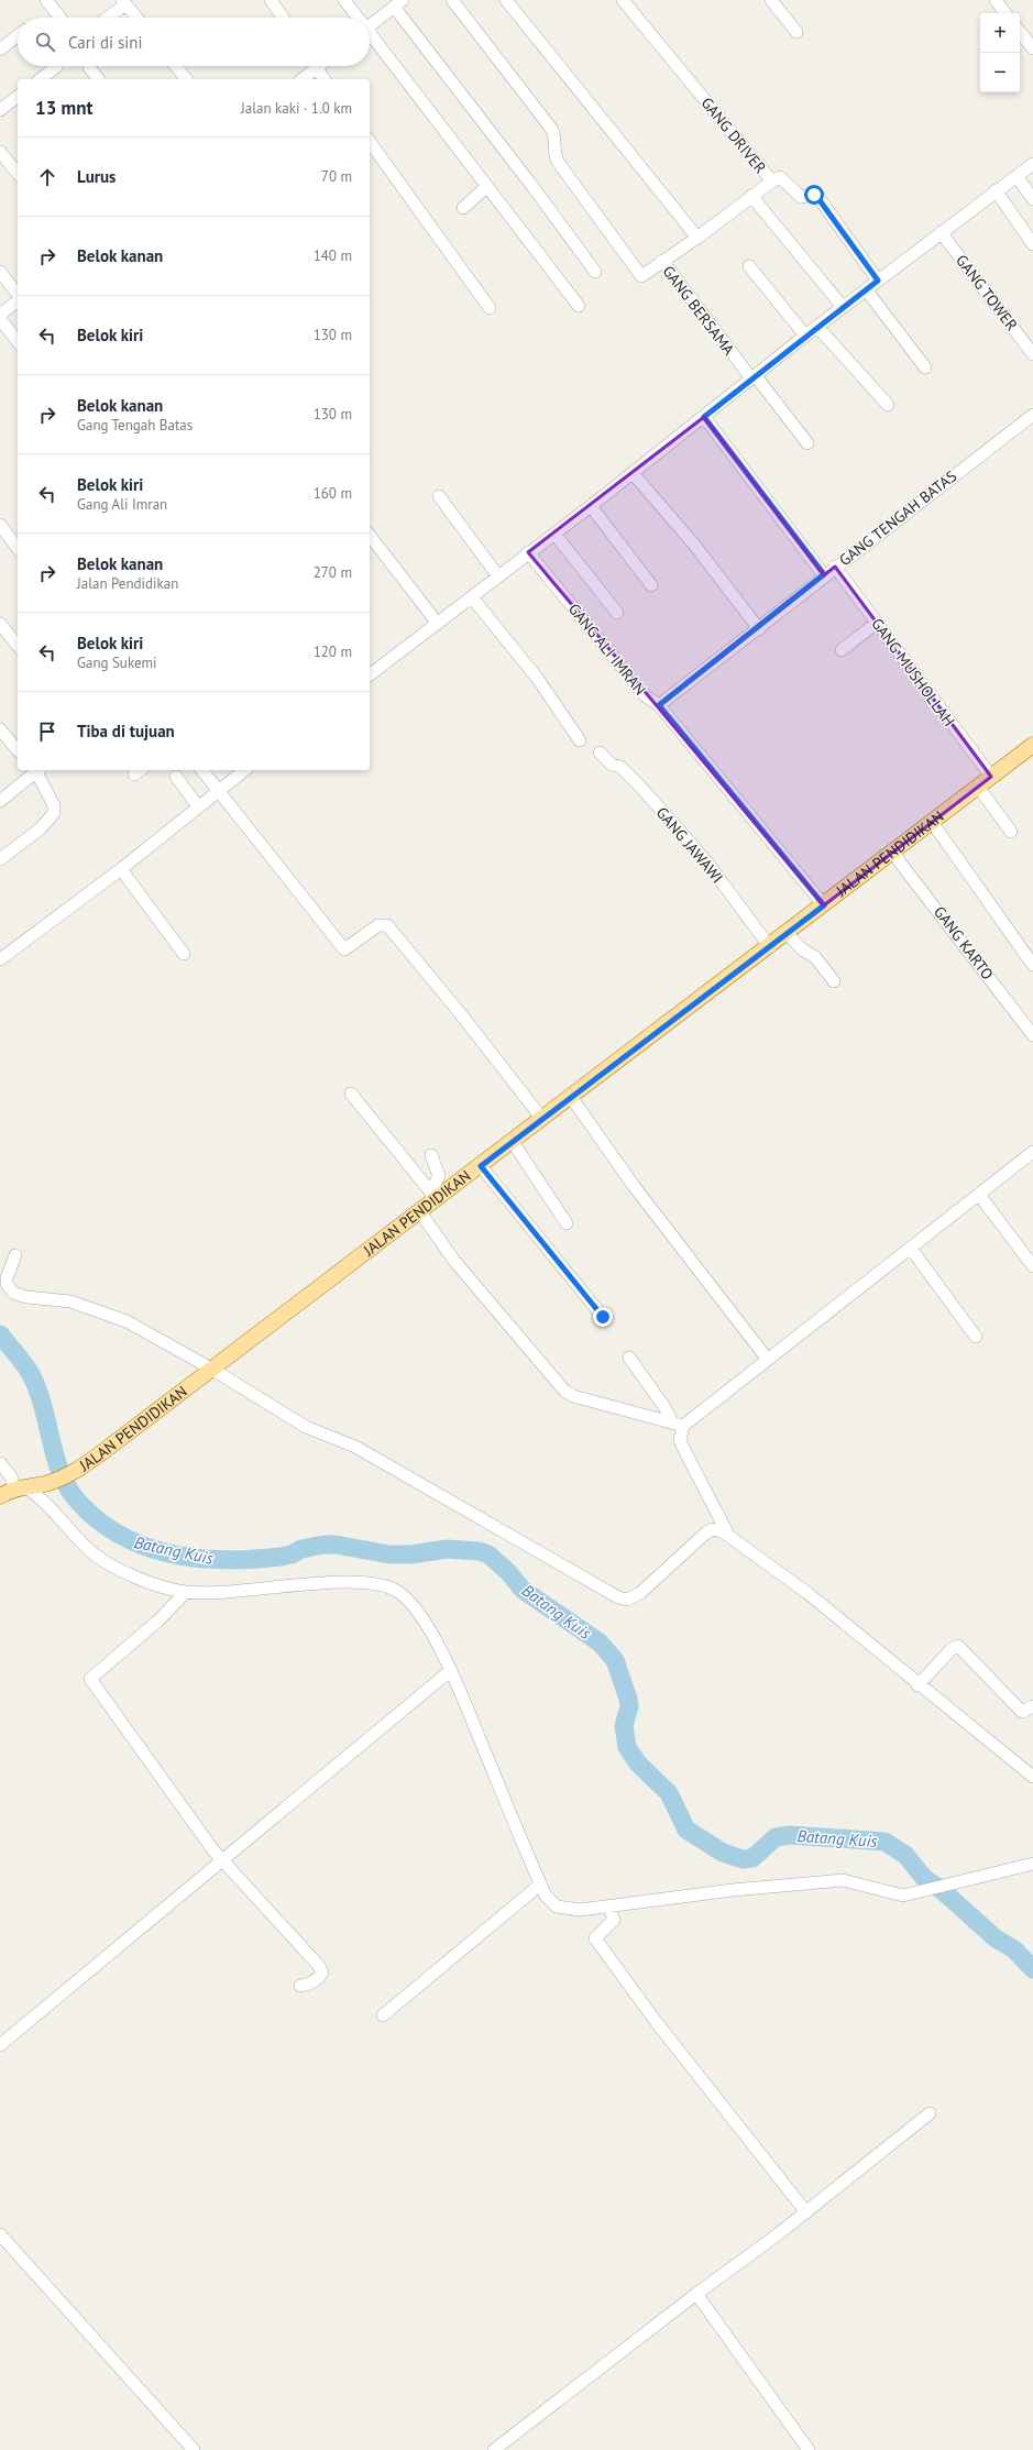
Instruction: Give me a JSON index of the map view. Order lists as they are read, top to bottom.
{
  "streets": {
    "main road": ["JALAN PENDIDIKAN"],
    "street": [
      "GANG DRIVER",
      "GANG TOWER",
      "GANG BERSAMA",
      "GANG TENGAH BATAS",
      "GANG ALI IMRAN",
      "GANG MUSHOLLAH",
      "GANG JAWAWI",
      "GANG KARTO"
    ]
  },
  "crossings": [
    ["GANG TENGAH BATAS", "GANG ALI IMRAN"],
    ["GANG TENGAH BATAS", "GANG MUSHOLLAH"],
    ["GANG ALI IMRAN", "JALAN PENDIDIKAN"],
    ["GANG MUSHOLLAH", "JALAN PENDIDIKAN"],
    ["GANG JAWAWI", "JALAN PENDIDIKAN"],
    ["JALAN PENDIDIKAN", "GANG KARTO"]
  ],
  "water": ["Batang Kuis"],
  "page": {
    "map_buttons": ["+", "−"],
    "search": "Cari di sini",
    "heading": ["13 mnt", "Jalan kaki · 1.0 km"],
    "list": [
      ["Lurus", "70 m"],
      ["Belok kanan", "140 m"],
      ["Belok kiri", "130 m"],
      ["Belok kanan", "Gang Tengah Batas", "130 m"],
      ["Belok kiri", "Gang Ali Imran", "160 m"],
      ["Belok kanan", "Jalan Pendidikan", "270 m"],
      ["Belok kiri", "Gang Sukemi", "120 m"],
      "Tiba di tujuan"
    ]
  }
}
